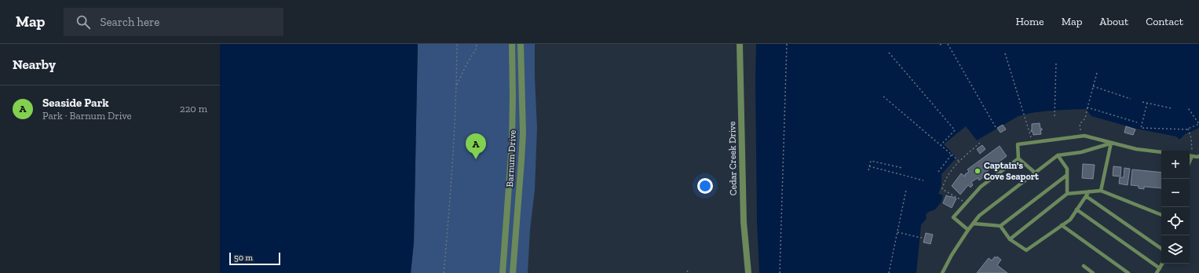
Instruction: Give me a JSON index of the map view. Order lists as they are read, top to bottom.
{
  "streets": {
    "street": ["Barnum Drive", "Cedar Creek Drive"]
  },
  "places": ["Captain's Cove Seaport"],
  "scale_bar": "50 m",
  "page": {
    "header": "Map",
    "search": "Search here",
    "nav": [
      "Home",
      "Map",
      "About",
      "Contact"
    ],
    "heading": "Nearby",
    "list": [
      {
        "mark": "A",
        "name": "Seaside Park",
        "note": "Park · Barnum Drive",
        "value": "220 m"
      }
    ],
    "pins": "A",
    "map_buttons": ["+", "−"],
    "scale": "50 m"
  }
}
